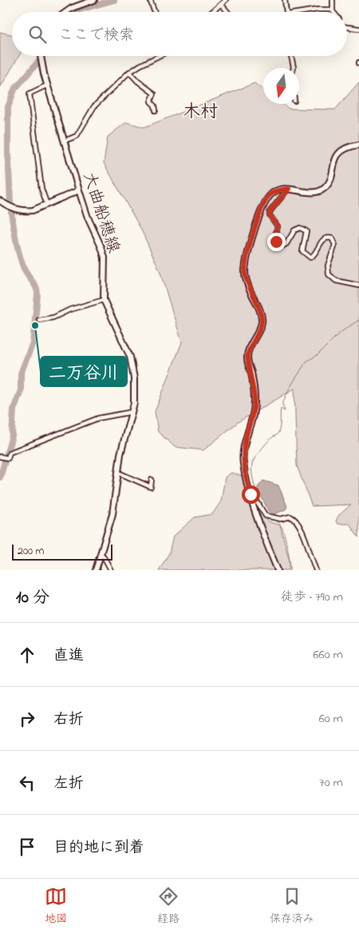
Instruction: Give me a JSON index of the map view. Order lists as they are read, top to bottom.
{
  "streets": {
    "main road": ["大曲船穂線"]
  },
  "districts": ["木村"],
  "places": ["二万谷川"],
  "scale_bar": "200 m",
  "north": "bottom",
  "page": {
    "search": "ここで検索",
    "scale": "200 m",
    "heading": ["10 分", "徒歩 · 790 m"],
    "list": [
      ["直進", "660 m"],
      ["右折", "60 m"],
      ["左折", "70 m"],
      "目的地に到着"
    ],
    "nav": ["地図", "経路", "保存済み"]
  }
}
